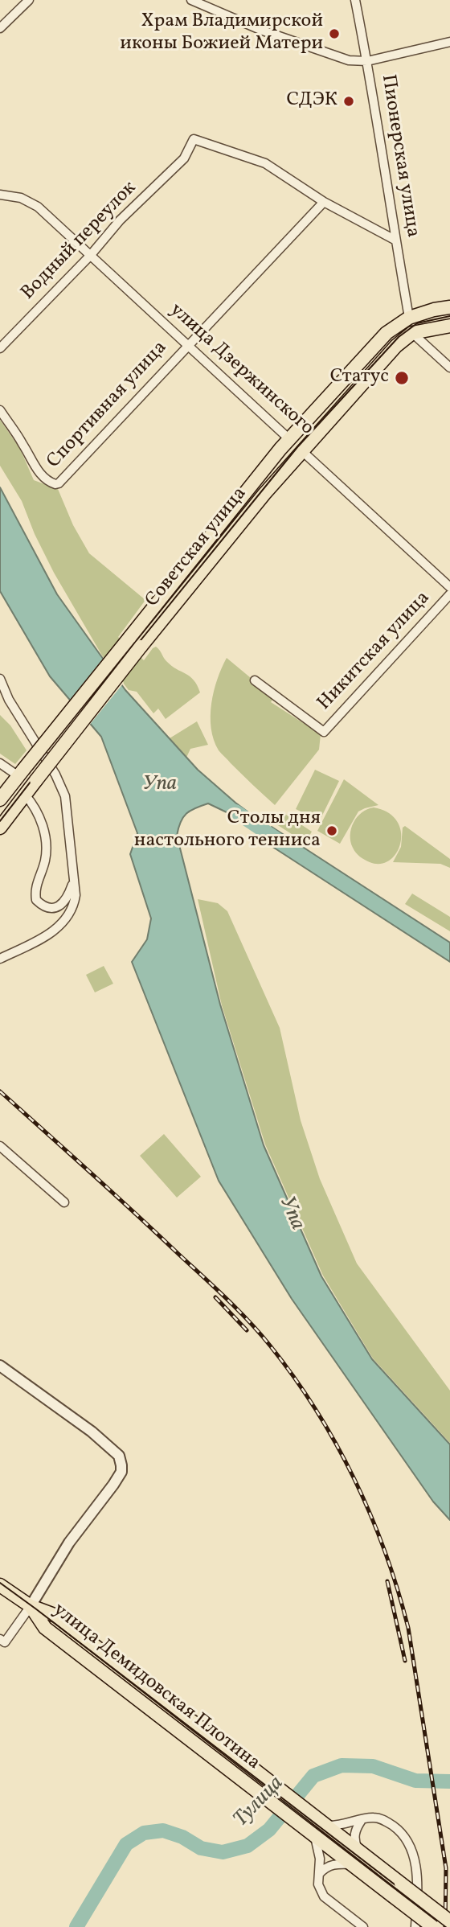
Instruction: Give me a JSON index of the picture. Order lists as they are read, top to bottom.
{
  "streets": {
    "main road": ["улица Дзержинского", "Советская улица", "улица Демидовская Плотина"],
    "street": [
      "Пионерская улица",
      "Водный переулок",
      "Спортивная улица",
      "Никитская улица"
    ]
  },
  "crossings": [
    ["Пионерская улица", "Советская улица"],
    ["Водный переулок", "улица Дзержинского"],
    ["Водный переулок", "Спортивная улица"],
    ["улица Дзержинского", "Спортивная улица"],
    ["улица Дзержинского", "Советская улица"]
  ],
  "water": ["Упа", "Тулица"],
  "places": [
    "Храм Владимирской иконы Божией Матери",
    "СДЭК",
    "Статус",
    "Cтолы дня настольного тенниса"
  ]
}
